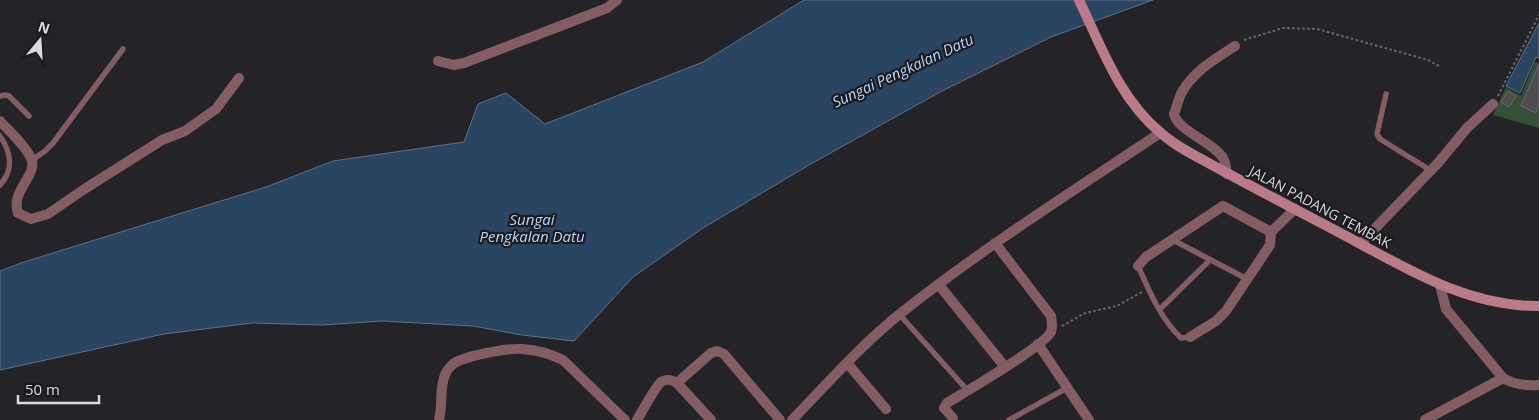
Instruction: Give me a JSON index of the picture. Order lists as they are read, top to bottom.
{
  "streets": {
    "main road": ["JALAN PADANG TEMBAK"]
  },
  "water": ["Sungai Pengkalan Datu"],
  "scale_bar": "50 m",
  "north": "top"
}
